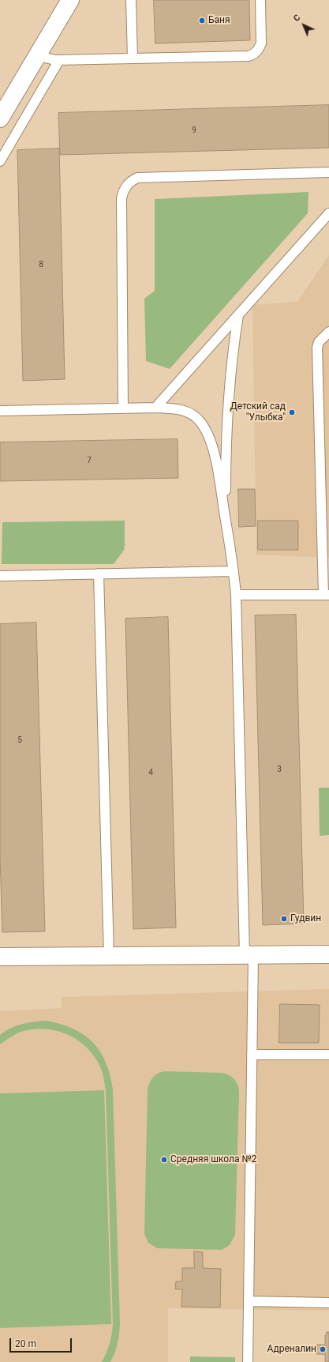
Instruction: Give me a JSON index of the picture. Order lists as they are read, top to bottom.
{
  "places": [
    "Баня",
    "Детский сад \"Улыбка\"",
    "Гудвин",
    "Средняя школа №2",
    "Адреналин"
  ],
  "house_numbers": [
    "9",
    "8",
    "7",
    "5",
    "3",
    "4"
  ],
  "scale_bar": "20 m",
  "north": "top left"
}
